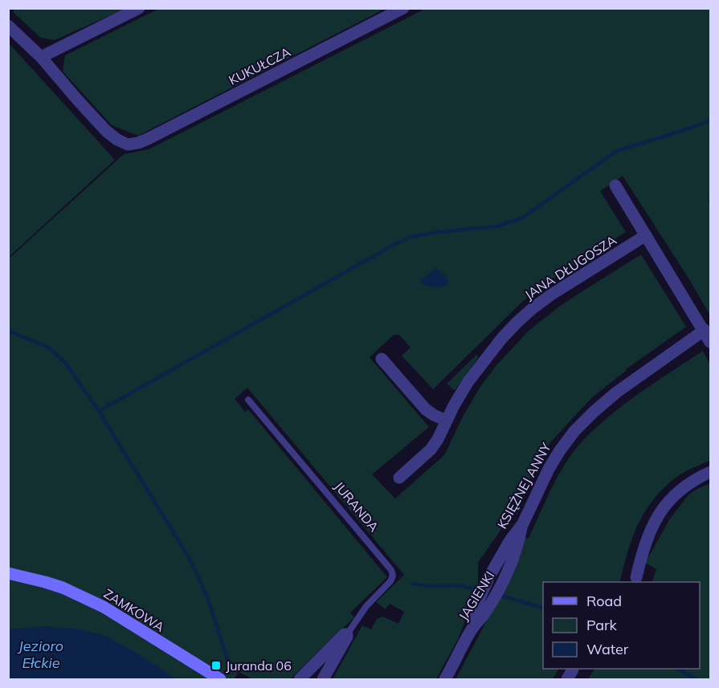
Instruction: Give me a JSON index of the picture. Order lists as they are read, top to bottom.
{
  "streets": {
    "street": [
      "KUKUŁCZA",
      "JANA DŁUGOSZA",
      "KSIĘŻNEJ ANNY",
      "JURANDA",
      "JAGIENKI",
      "ZAMKOWA"
    ]
  },
  "crossings": [
    ["KSIĘŻNEJ ANNY", "JAGIENKI"]
  ],
  "water": ["Jezioro Ełckie"],
  "places": {
    "transit": ["Juranda 06"]
  },
  "legend": ["Road", "Park", "Water"]
}
